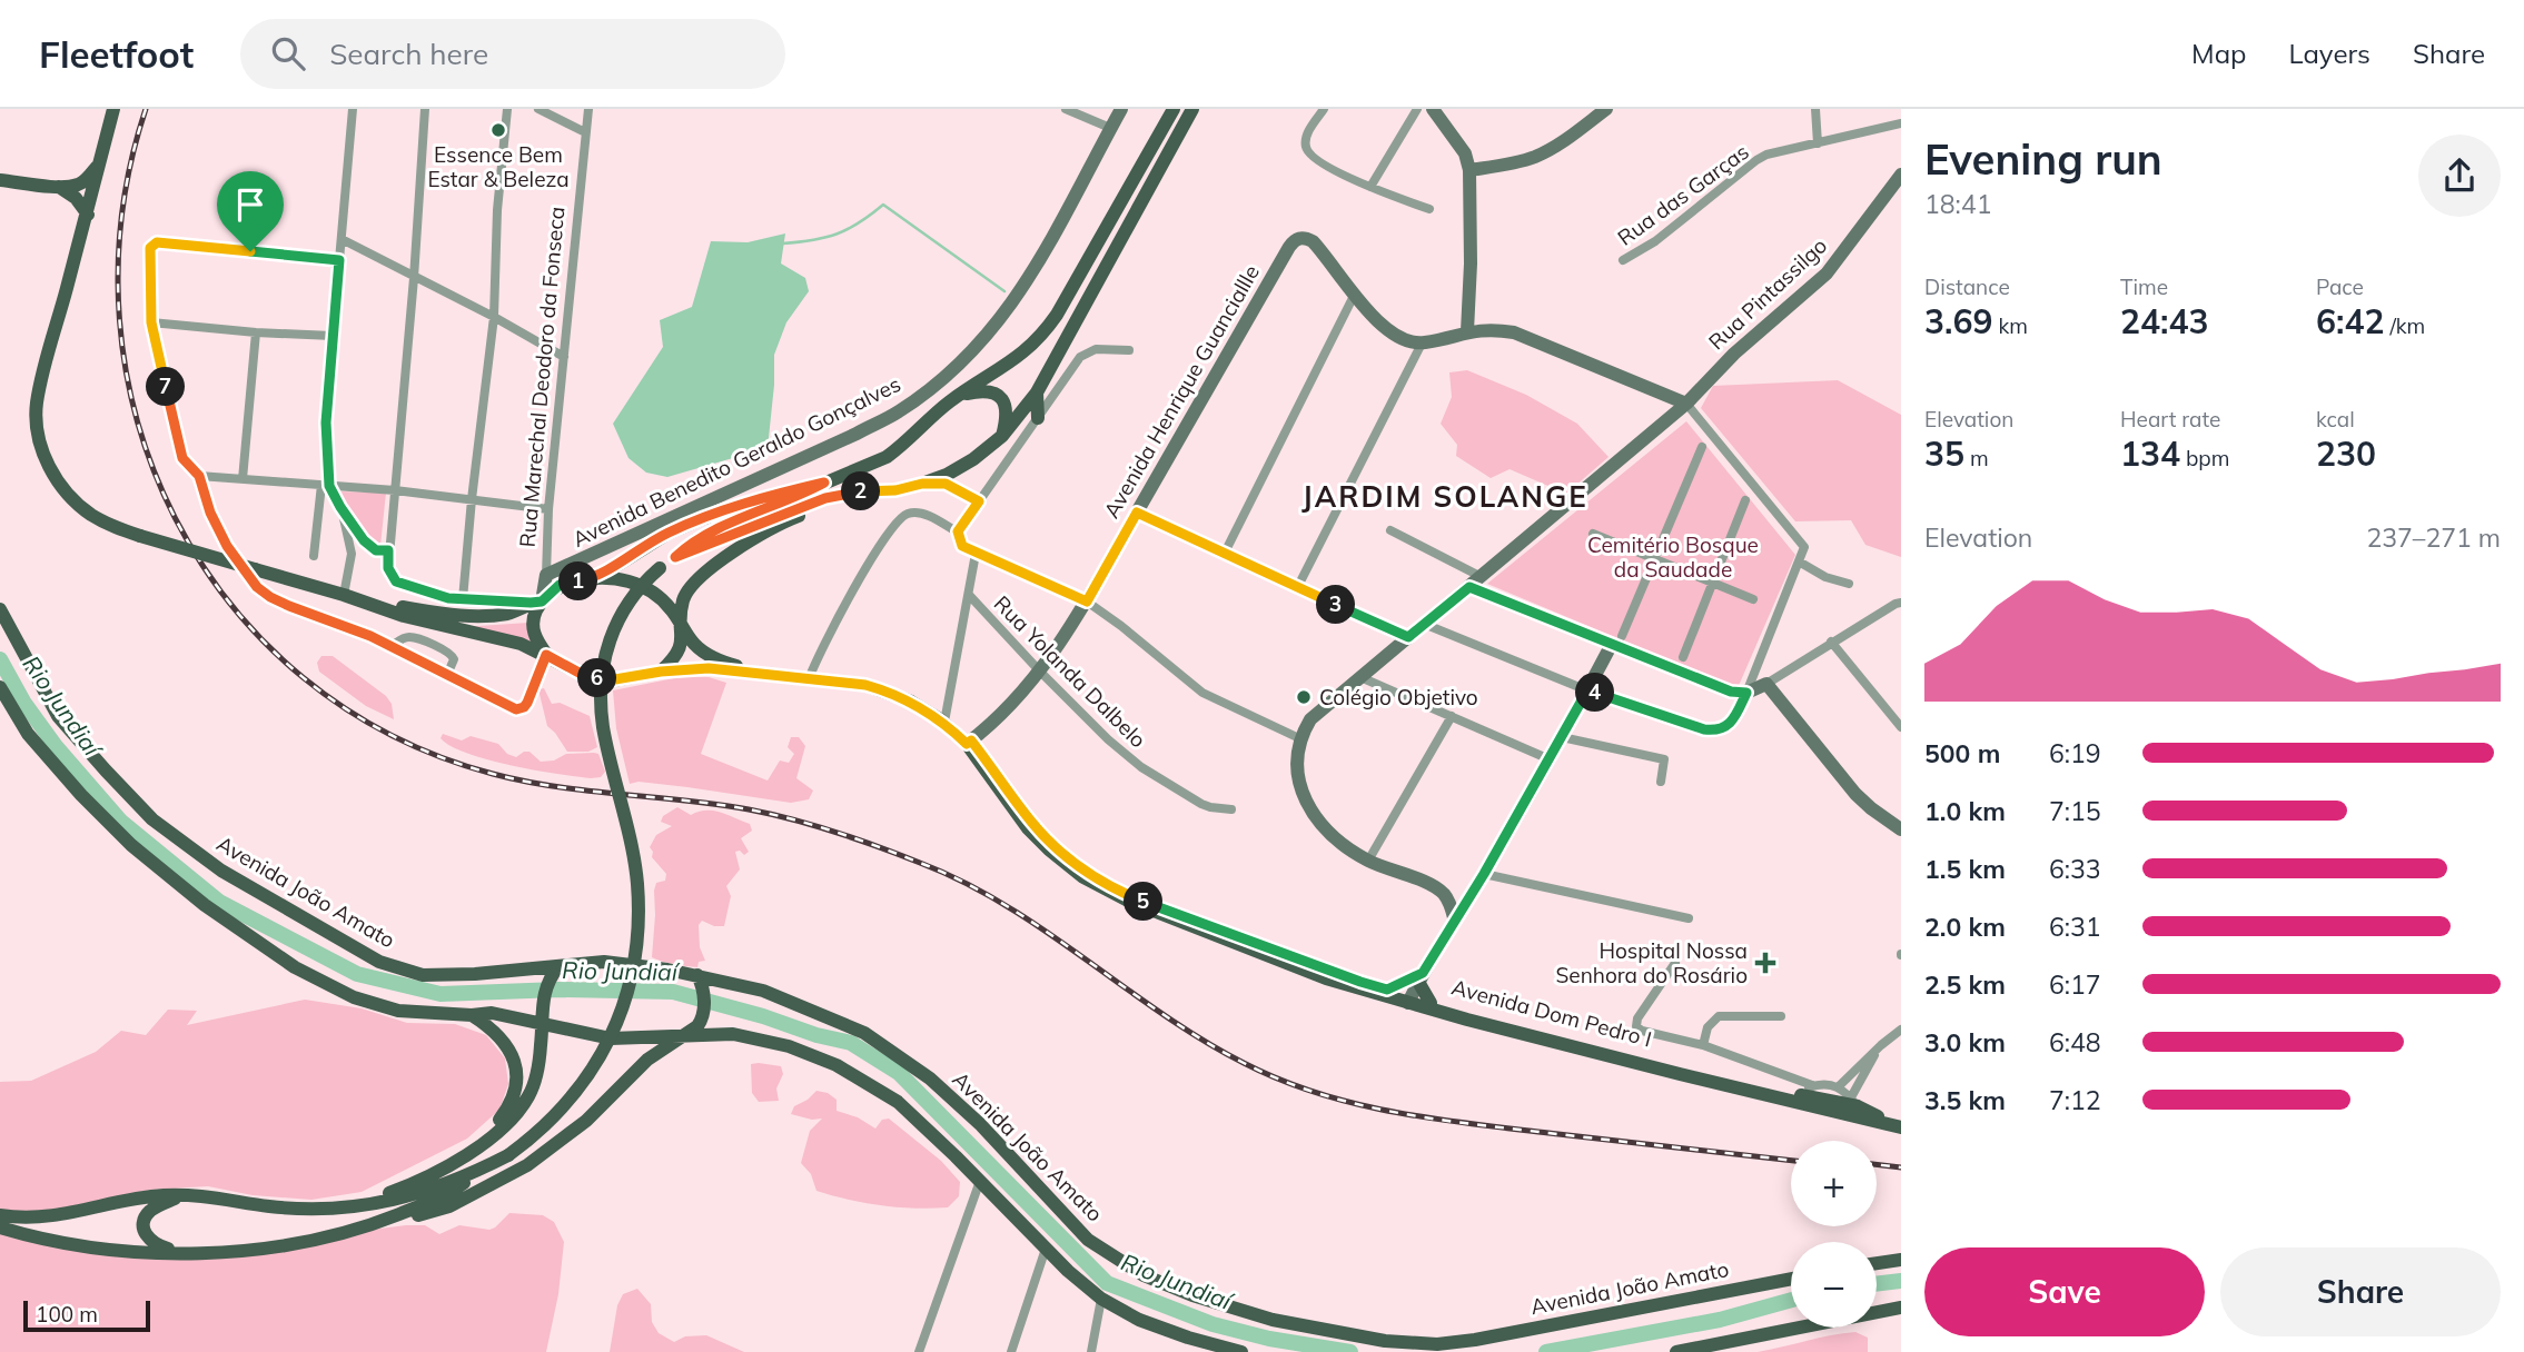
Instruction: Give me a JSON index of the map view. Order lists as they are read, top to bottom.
{
  "streets": {
    "main road": ["Avenida João Amato", "Avenida Dom Pedro I"],
    "street": [
      "Rua das Garças",
      "Rua Pintassilgo",
      "Rua Marechal Deodoro da Fonseca",
      "Avenida Henrique Guanciallle",
      "Avenida Benedito Geraldo Gonçalves",
      "Rua Yolanda Dalbelo"
    ]
  },
  "crossings": [
    ["Rua Marechal Deodoro da Fonseca", "Avenida Benedito Geraldo Gonçalves"],
    ["Avenida Henrique Guanciallle", "Rua Yolanda Dalbelo"],
    ["Avenida Henrique Guanciallle", "Avenida Dom Pedro I"]
  ],
  "districts": ["JARDIM SOLANGE"],
  "water": ["Rio Jundiaí"],
  "parks": ["Cemitério Bosque da Saudade"],
  "places": {
    "other": ["Essence Bem Estar & Beleza", "Colégio Objetivo"],
    "health": ["Hospital Nossa Senhora do Rosário"]
  },
  "scale_bar": "100 m",
  "page": {
    "header": "Fleetfoot",
    "search": "Search here",
    "nav": ["Map", "Layers", "Share"],
    "heading": ["Evening run", "18:41"],
    "stats": [
      ["Distance", "3.69 km"],
      ["Time", "24:43"],
      ["Pace", "6:42 /km"],
      ["Elevation", "35 m"],
      ["Heart rate", "134 bpm"],
      ["kcal", "230"]
    ],
    "pins": [
      "7",
      "2",
      "1",
      "3",
      "6",
      "4",
      "5"
    ],
    "chart": ["Elevation", "237–271 m"],
    "list": [
      {
        "name": "500 m",
        "note": "6:19"
      },
      {
        "name": "1.0 km",
        "note": "7:15"
      },
      {
        "name": "1.5 km",
        "note": "6:33"
      },
      {
        "name": "2.0 km",
        "note": "6:31"
      },
      {
        "name": "2.5 km",
        "note": "6:17"
      },
      {
        "name": "3.0 km",
        "note": "6:48"
      },
      {
        "name": "3.5 km",
        "note": "7:12"
      }
    ],
    "map_buttons": ["+", "−"],
    "buttons": ["Save", "Share"],
    "scale": "100 m"
  }
}
